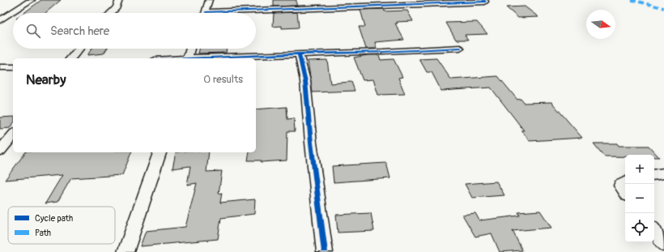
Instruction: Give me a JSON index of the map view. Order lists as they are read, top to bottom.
{
  "legend": ["Cycle path", "Path"],
  "north": "right",
  "page": {
    "search": "Search here",
    "heading": ["Nearby", "0 results"],
    "map_buttons": ["+", "−"]
  }
}
